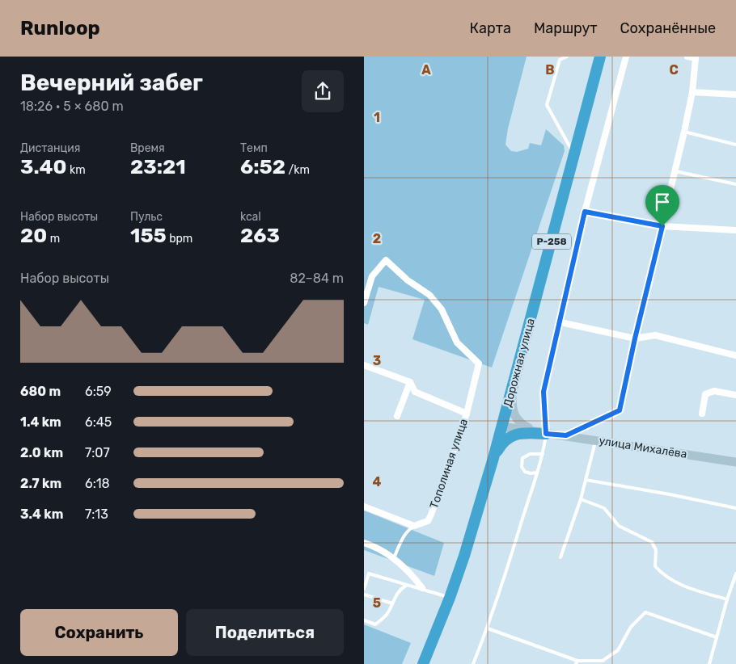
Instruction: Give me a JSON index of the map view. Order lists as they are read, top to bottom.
{
  "streets": {
    "highway": ["Р-258", "Дорожная улица"],
    "street": ["улица Михалёва", "Тополиная улица"]
  },
  "crossings": [
    ["Дорожная улица", "улица Михалёва"]
  ],
  "page": {
    "header": "Runloop",
    "nav": ["Карта", "Маршрут", "Сохранённые"],
    "heading": ["Вечерний забег", "18:26 · 5 × 680 m"],
    "stats": [
      ["Дистанция", "3.40 km"],
      ["Время", "23:21"],
      ["Темп", "6:52 /km"],
      ["Набор высоты", "20 m"],
      ["Пульс", "155 bpm"],
      ["kcal", "263"]
    ],
    "chart": ["Набор высоты", "82–84 m"],
    "list": [
      {
        "name": "680 m",
        "note": "6:59"
      },
      {
        "name": "1.4 km",
        "note": "6:45"
      },
      {
        "name": "2.0 km",
        "note": "7:07"
      },
      {
        "name": "2.7 km",
        "note": "6:18"
      },
      {
        "name": "3.4 km",
        "note": "7:13"
      }
    ],
    "buttons": ["Сохранить", "Поделиться"]
  },
  "grid": {
    "columns": ["A", "B", "C"],
    "rows": [
      "1",
      "2",
      "3",
      "4",
      "5"
    ]
  }
}
